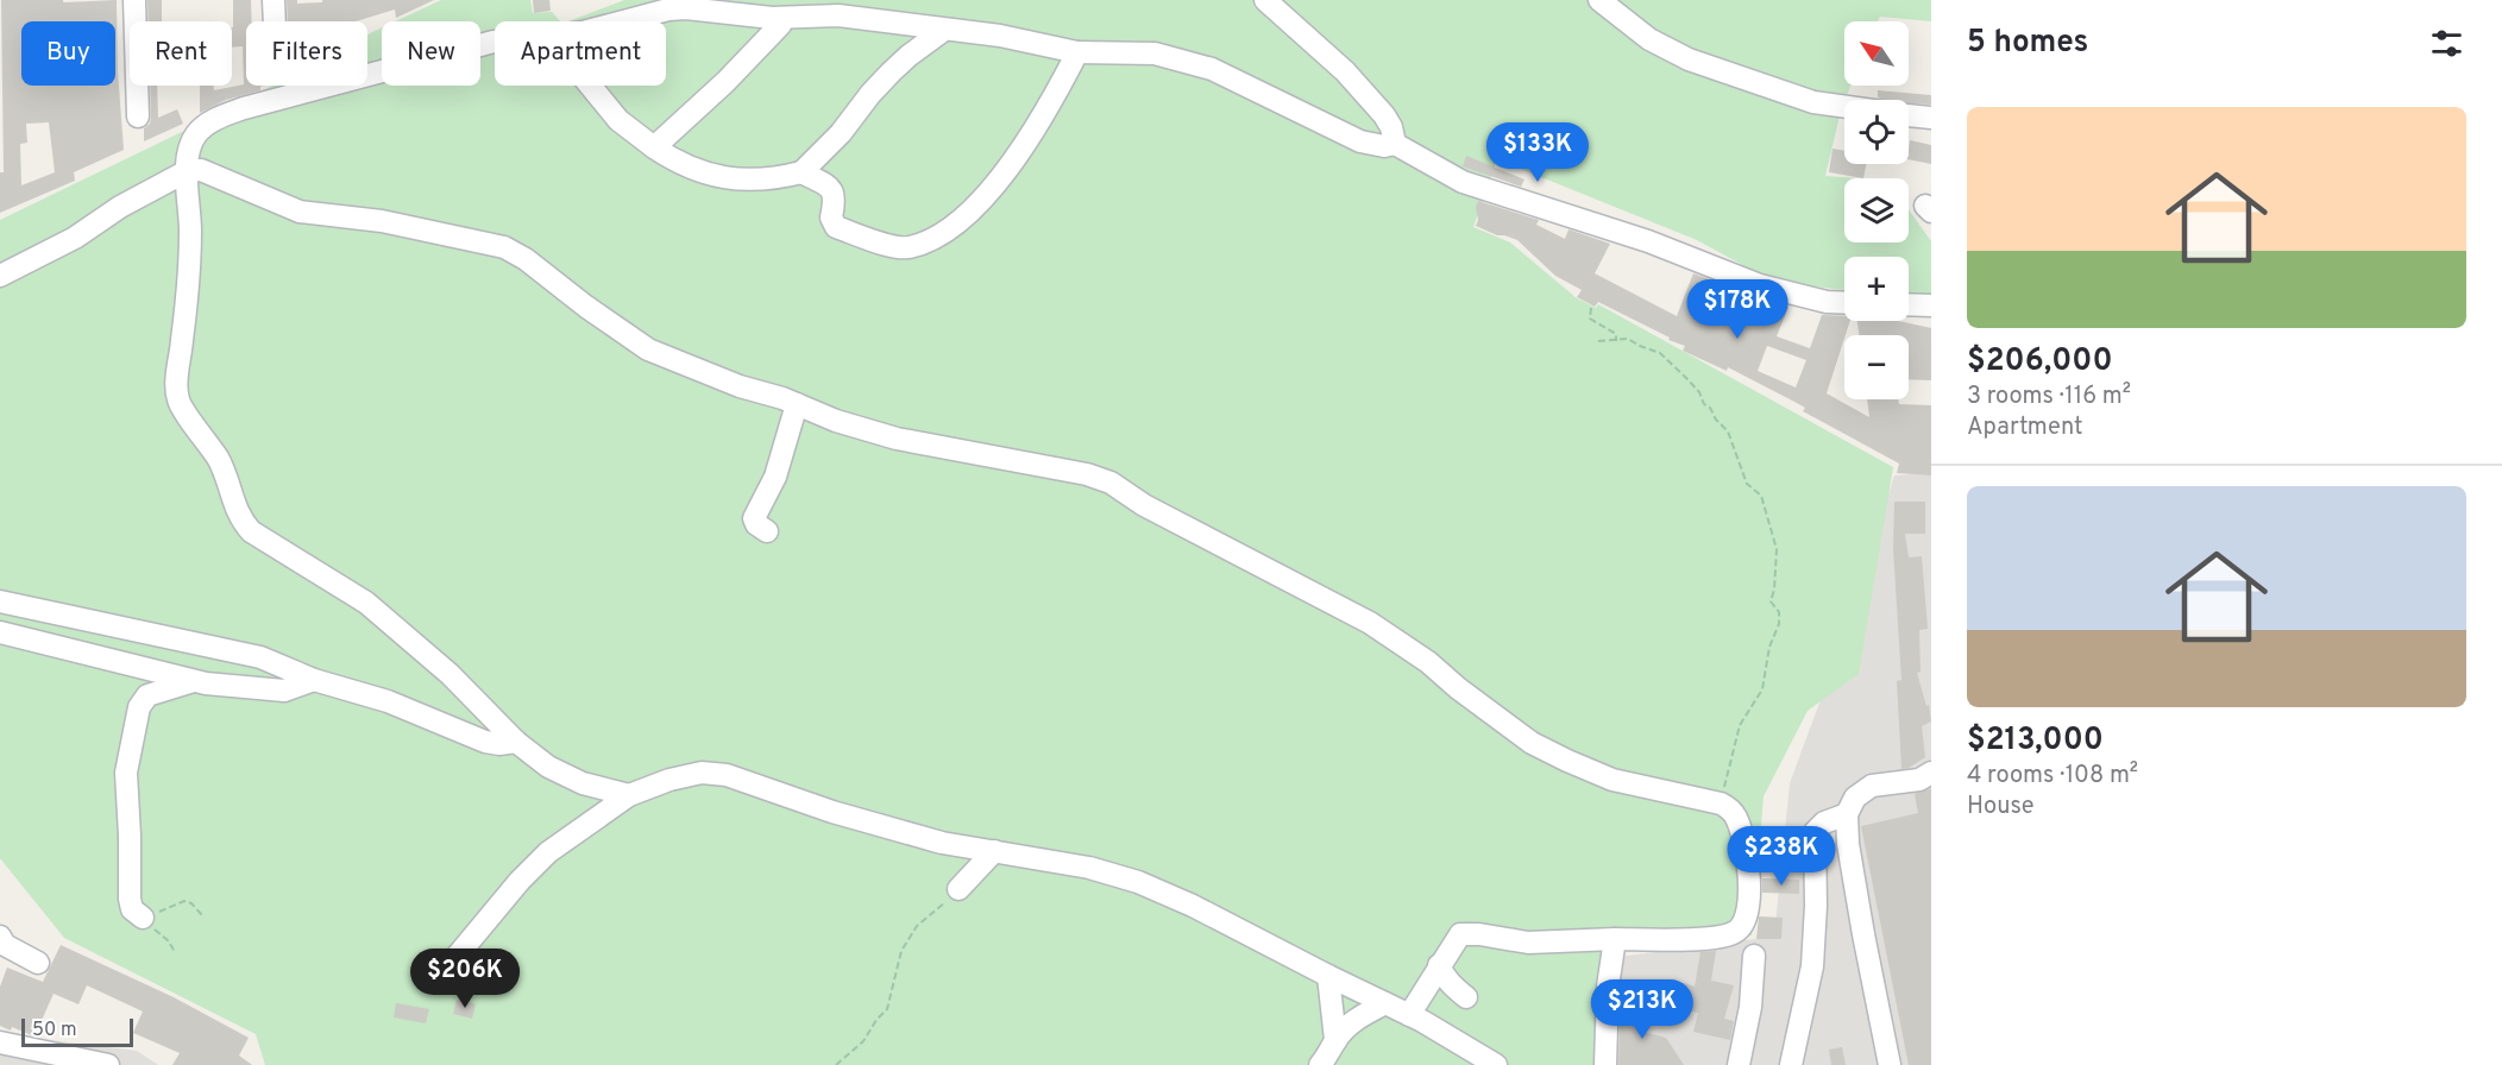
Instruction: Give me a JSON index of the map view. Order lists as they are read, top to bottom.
{
  "scale_bar": "50 m",
  "north": "top left",
  "page": {
    "heading": "5 homes",
    "map_buttons": ["+", "−"],
    "chip": [
      "Buy",
      "Rent",
      "Filters",
      "New",
      "Apartment"
    ],
    "list": [
      {
        "name": "$206,000",
        "note": "3 rooms · 116 m² · Apartment"
      },
      {
        "name": "$213,000",
        "note": "4 rooms · 108 m² · House"
      }
    ],
    "price": [
      "$133K",
      "$178K",
      "$238K",
      "$206K",
      "$213K"
    ],
    "scale": "50 m"
  }
}
